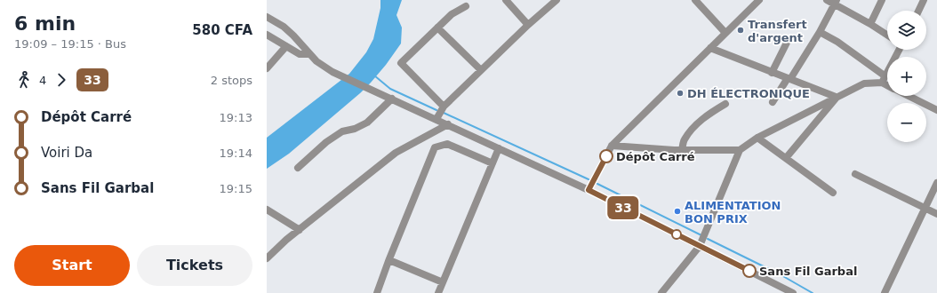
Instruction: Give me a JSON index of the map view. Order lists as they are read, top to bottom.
{
  "places": [
    "Transfert d'argent",
    "DH ÉLECTRONIQUE",
    "Dépôt Carré",
    "ALIMENTATION BON PRIX",
    "Sans Fil Garbal"
  ],
  "lines": ["bus line 33"],
  "page": {
    "heading": ["6 min", "19:09 – 19:15 · Bus", "580 CFA"],
    "on_map": "33",
    "map_buttons": ["+", "−"],
    "legs": ["4", "33", "2 stops"],
    "list": [
      {
        "name": "Dépôt Carré",
        "value": "19:13"
      },
      {
        "name": "Voiri Da",
        "value": "19:14"
      },
      {
        "name": "Sans Fil Garbal",
        "value": "19:15"
      }
    ],
    "buttons": ["Start", "Tickets"]
  }
}
